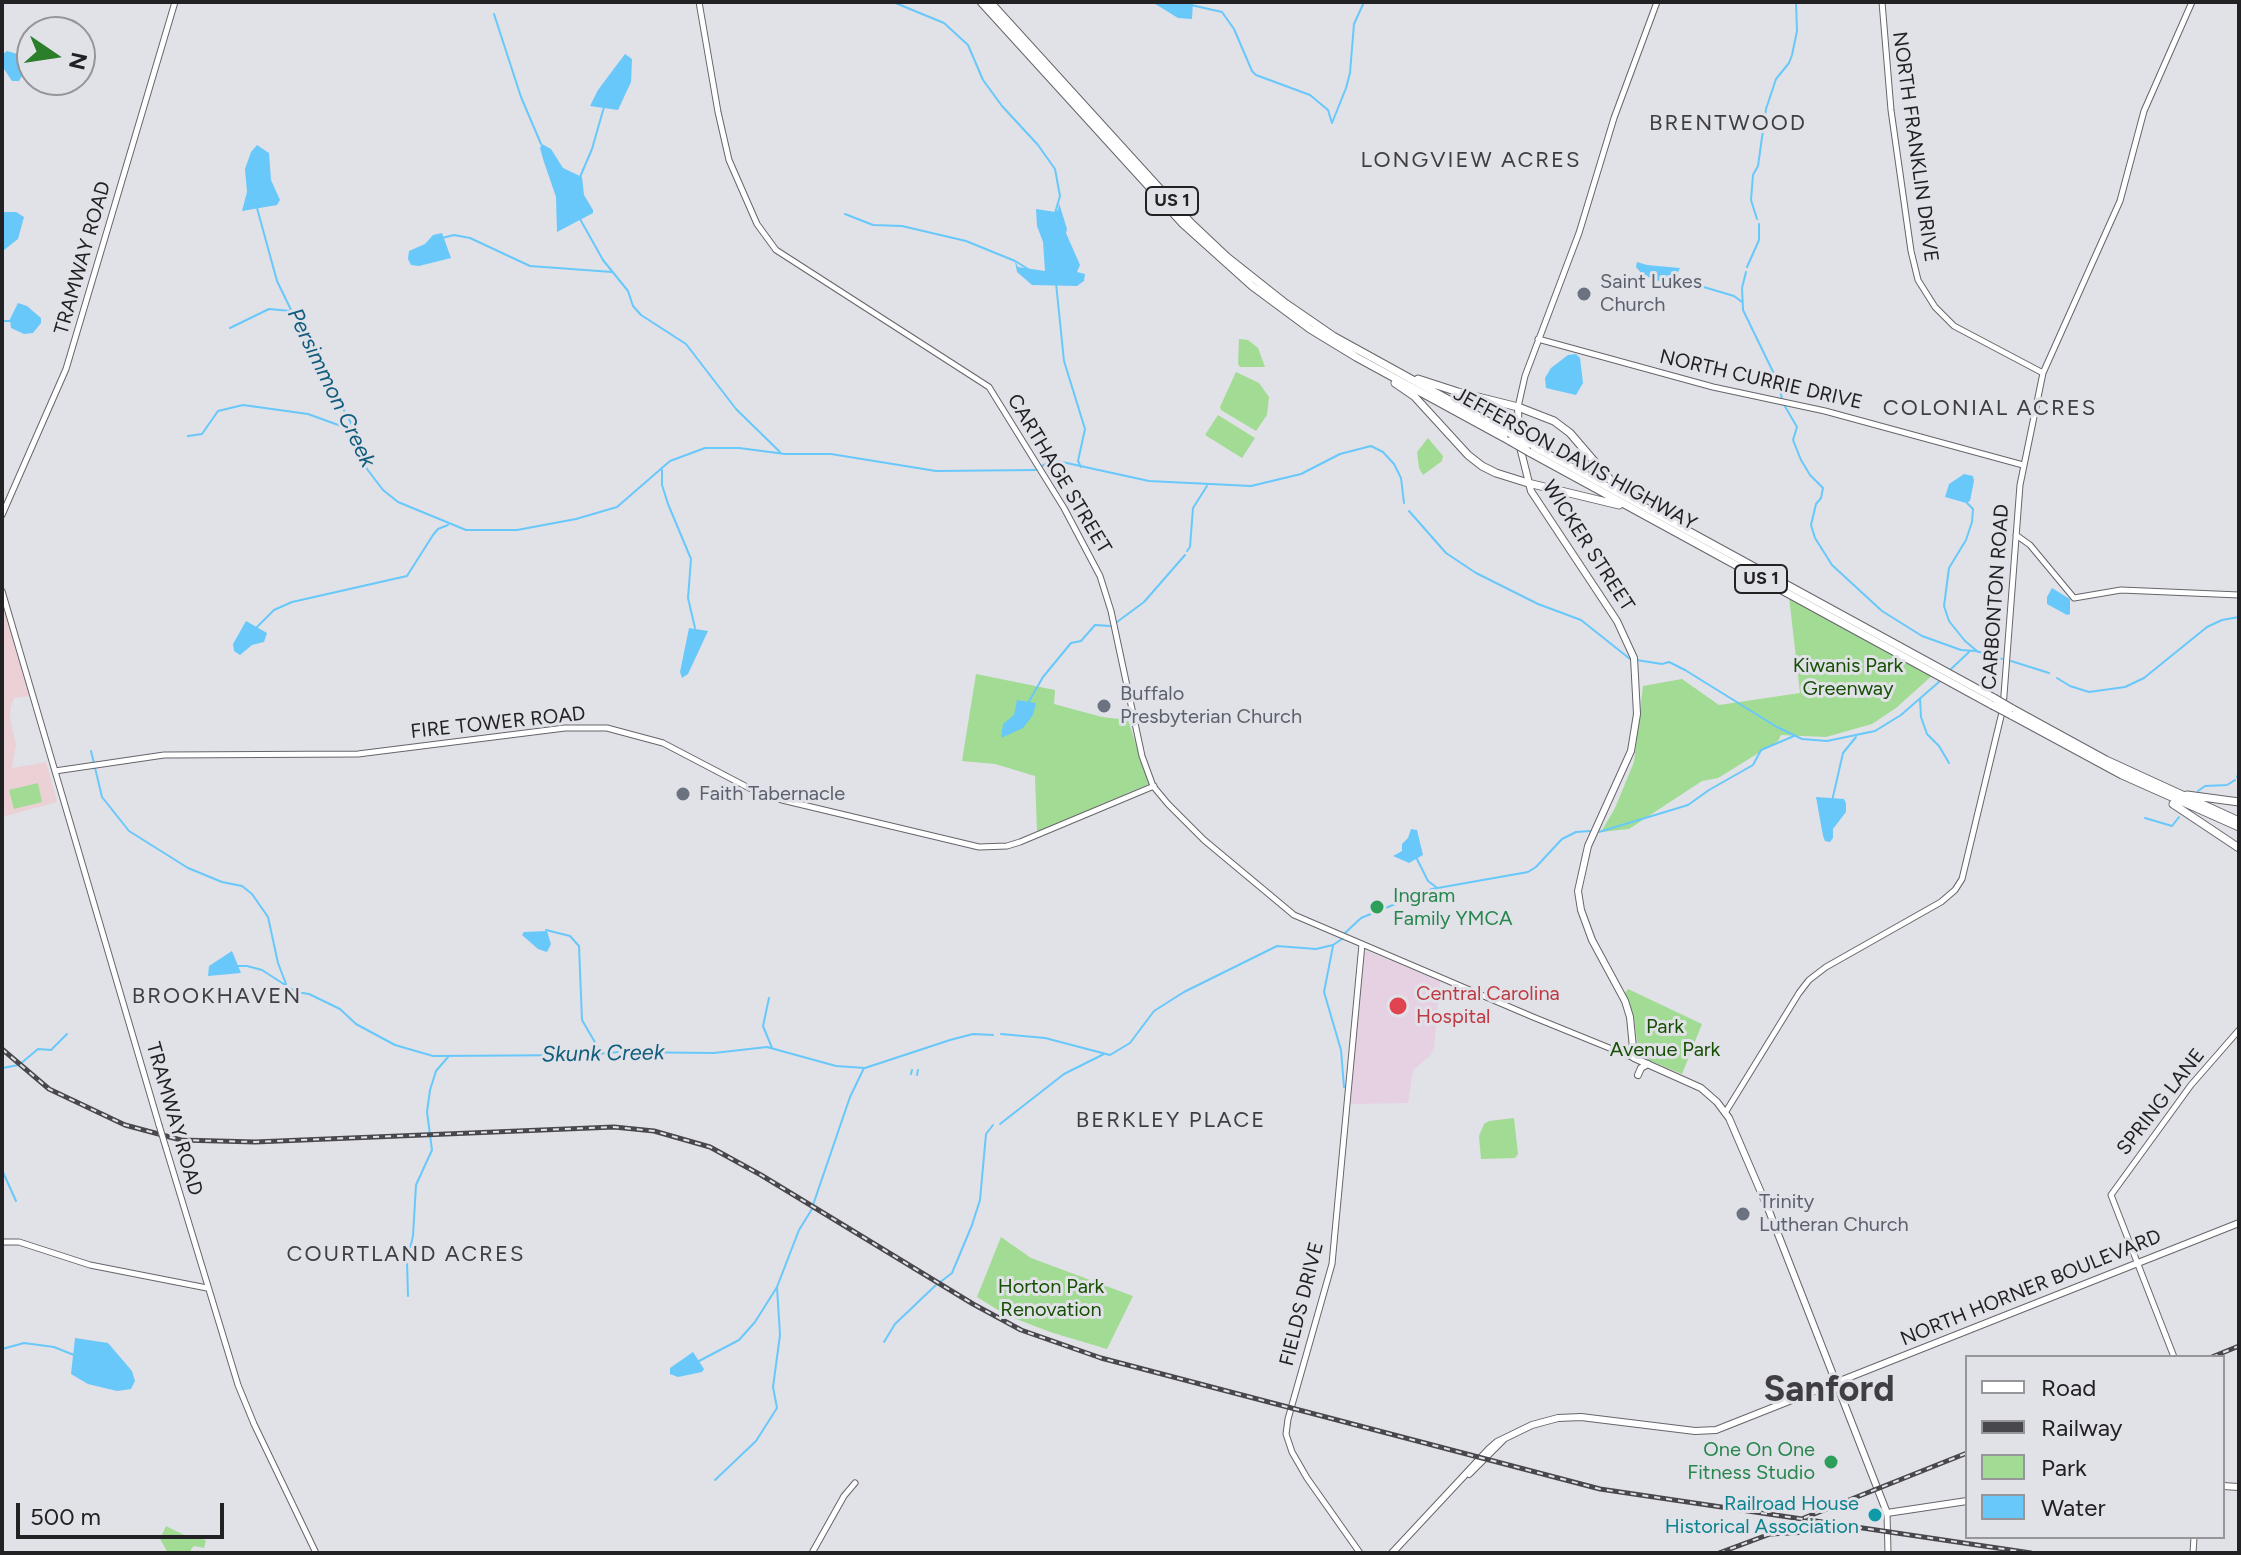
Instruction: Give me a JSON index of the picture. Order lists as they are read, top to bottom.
{
  "streets": {
    "highway": ["US 1", "JEFFERSON DAVIS HIGHWAY"],
    "main road": ["CARTHAGE STREET", "WICKER STREET", "NORTH HORNER BOULEVARD"],
    "street": [
      "NORTH FRANKLIN DRIVE",
      "TRAMWAY ROAD",
      "NORTH CURRIE DRIVE",
      "CARBONTON ROAD",
      "FIRE TOWER ROAD",
      "SPRING LANE",
      "FIELDS DRIVE"
    ]
  },
  "crossings": [
    ["NORTH FRANKLIN DRIVE", "CARBONTON ROAD"],
    ["TRAMWAY ROAD", "FIRE TOWER ROAD"],
    ["NORTH CURRIE DRIVE", "WICKER STREET"],
    ["NORTH CURRIE DRIVE", "CARBONTON ROAD"],
    ["CARTHAGE STREET", "WICKER STREET"],
    ["CARTHAGE STREET", "CARBONTON ROAD"],
    ["CARTHAGE STREET", "FIRE TOWER ROAD"],
    ["CARTHAGE STREET", "NORTH HORNER BOULEVARD"],
    ["CARTHAGE STREET", "FIELDS DRIVE"],
    ["SPRING LANE", "NORTH HORNER BOULEVARD"]
  ],
  "districts": [
    "BRENTWOOD",
    "LONGVIEW ACRES",
    "COLONIAL ACRES",
    "BROOKHAVEN",
    "BERKLEY PLACE",
    "COURTLAND ACRES",
    "Sanford"
  ],
  "water": ["Persimmon Creek", "Skunk Creek"],
  "parks": ["Kiwanis Park Greenway", "Park Avenue Park", "Horton Park Renovation"],
  "places": [
    "Saint Lukes Church",
    "Buffalo Presbyterian Church",
    "Faith Tabernacle",
    "Ingram Family YMCA",
    "Central Carolina Hospital",
    "Trinity Lutheran Church",
    "One On One Fitness Studio",
    "Railroad House Historical Association"
  ],
  "legend": [
    "Road",
    "Railway",
    "Park",
    "Water"
  ],
  "scale_bar": "500 m",
  "north": "right"
}
